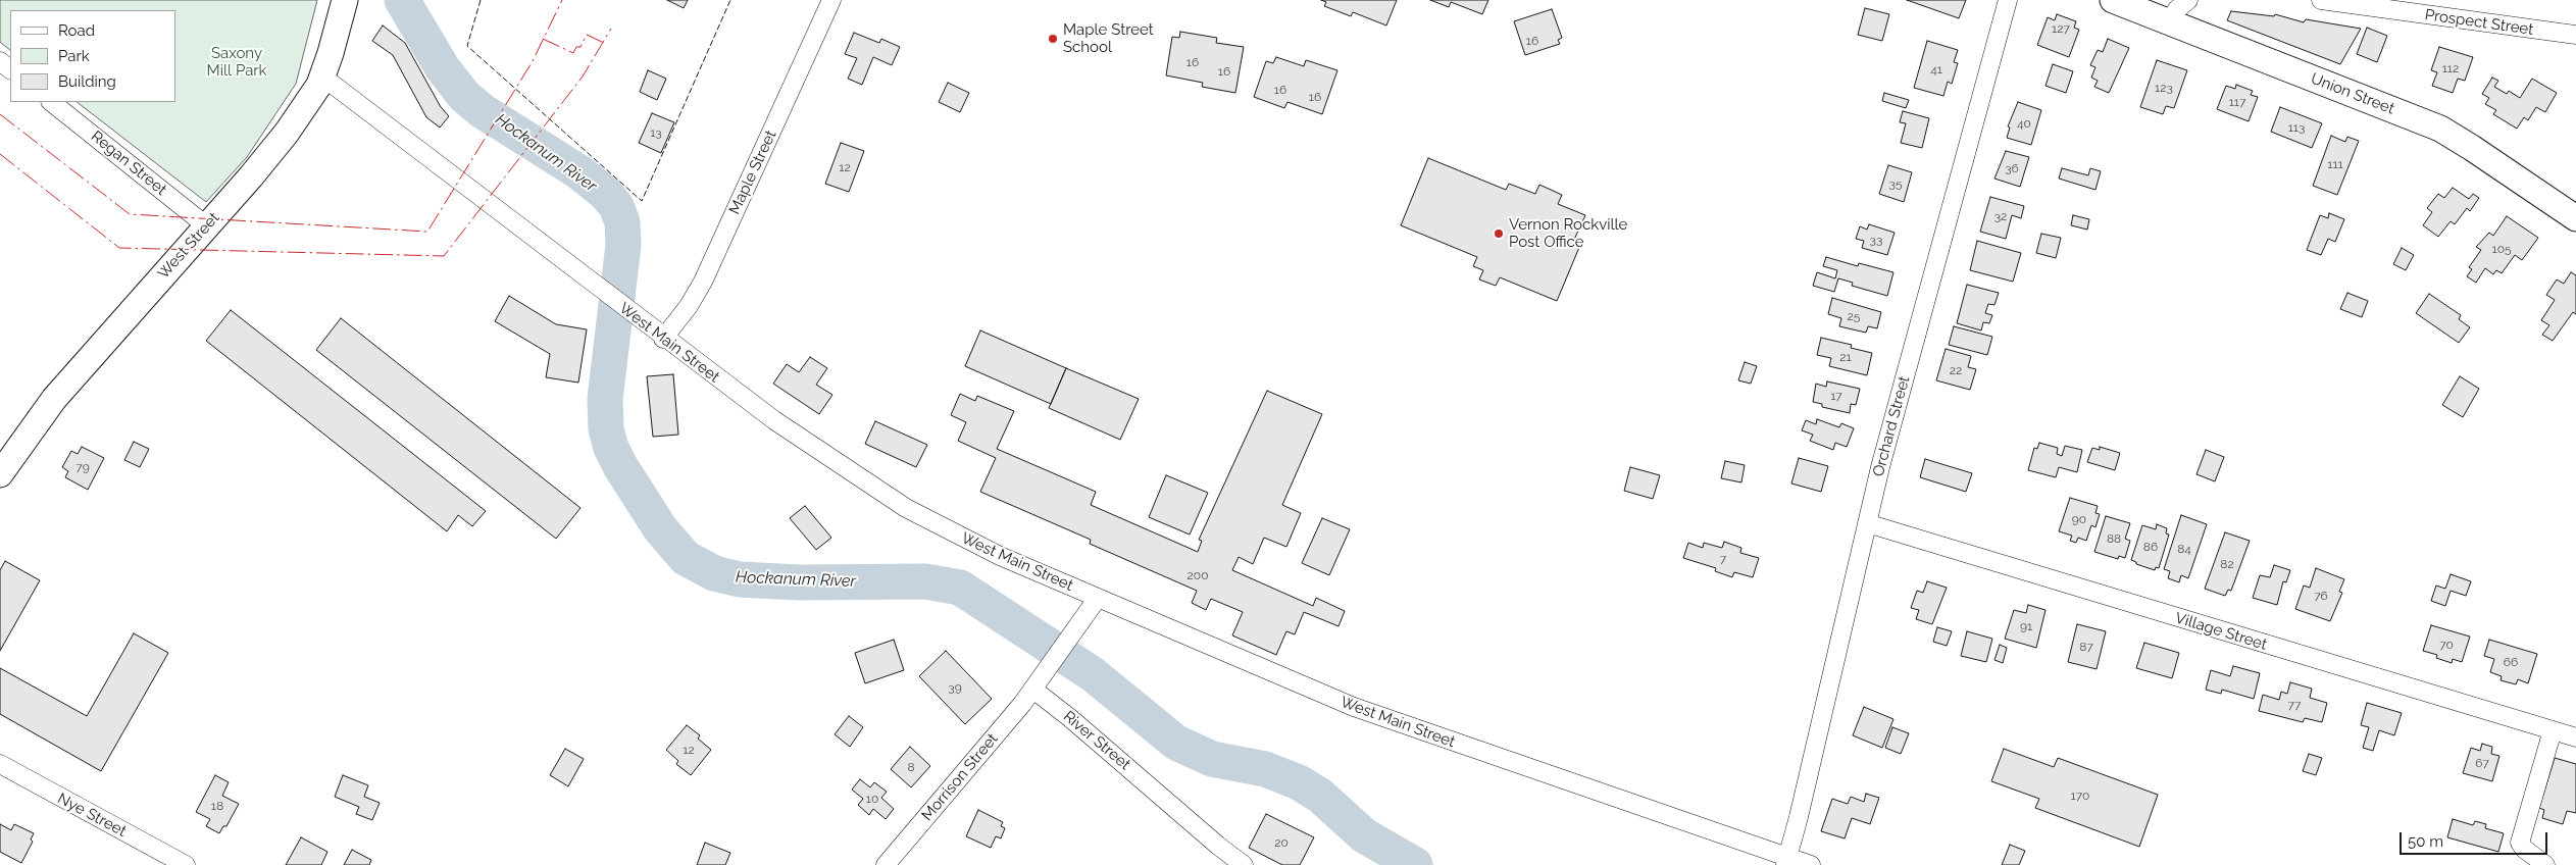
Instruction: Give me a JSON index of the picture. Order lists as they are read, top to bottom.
{
  "streets": {
    "main road": ["Union Street", "West Street"],
    "street": [
      "Prospect Street",
      "Regan Street",
      "Maple Street",
      "West Main Street",
      "Orchard Street",
      "Village Street",
      "River Street",
      "Morrison Street",
      "Nye Street"
    ]
  },
  "crossings": [
    ["Regan Street", "West Street"],
    ["Maple Street", "West Main Street"],
    ["West Street", "West Main Street"],
    ["West Main Street", "Orchard Street"],
    ["Orchard Street", "Village Street"],
    ["River Street", "Morrison Street"]
  ],
  "water": ["Hockanum River"],
  "parks": ["Saxony Mill Park"],
  "places": ["Maple Street School", "Vernon Rockville Post Office"],
  "house_numbers": [
    "127",
    "16",
    "16",
    "112",
    "41",
    "16",
    "123",
    "16",
    "16",
    "117",
    "40",
    "113",
    "13",
    "111",
    "12",
    "36",
    "35",
    "32",
    "33",
    "105",
    "25",
    "21",
    "22",
    "17",
    "79",
    "90",
    "88",
    "86",
    "84",
    "7",
    "82",
    "200",
    "76",
    "91",
    "70",
    "87",
    "66",
    "39",
    "77",
    "12",
    "67",
    "8",
    "170",
    "10",
    "18",
    "20"
  ],
  "legend": ["Road", "Park", "Building"],
  "scale_bar": "50 m"
}
